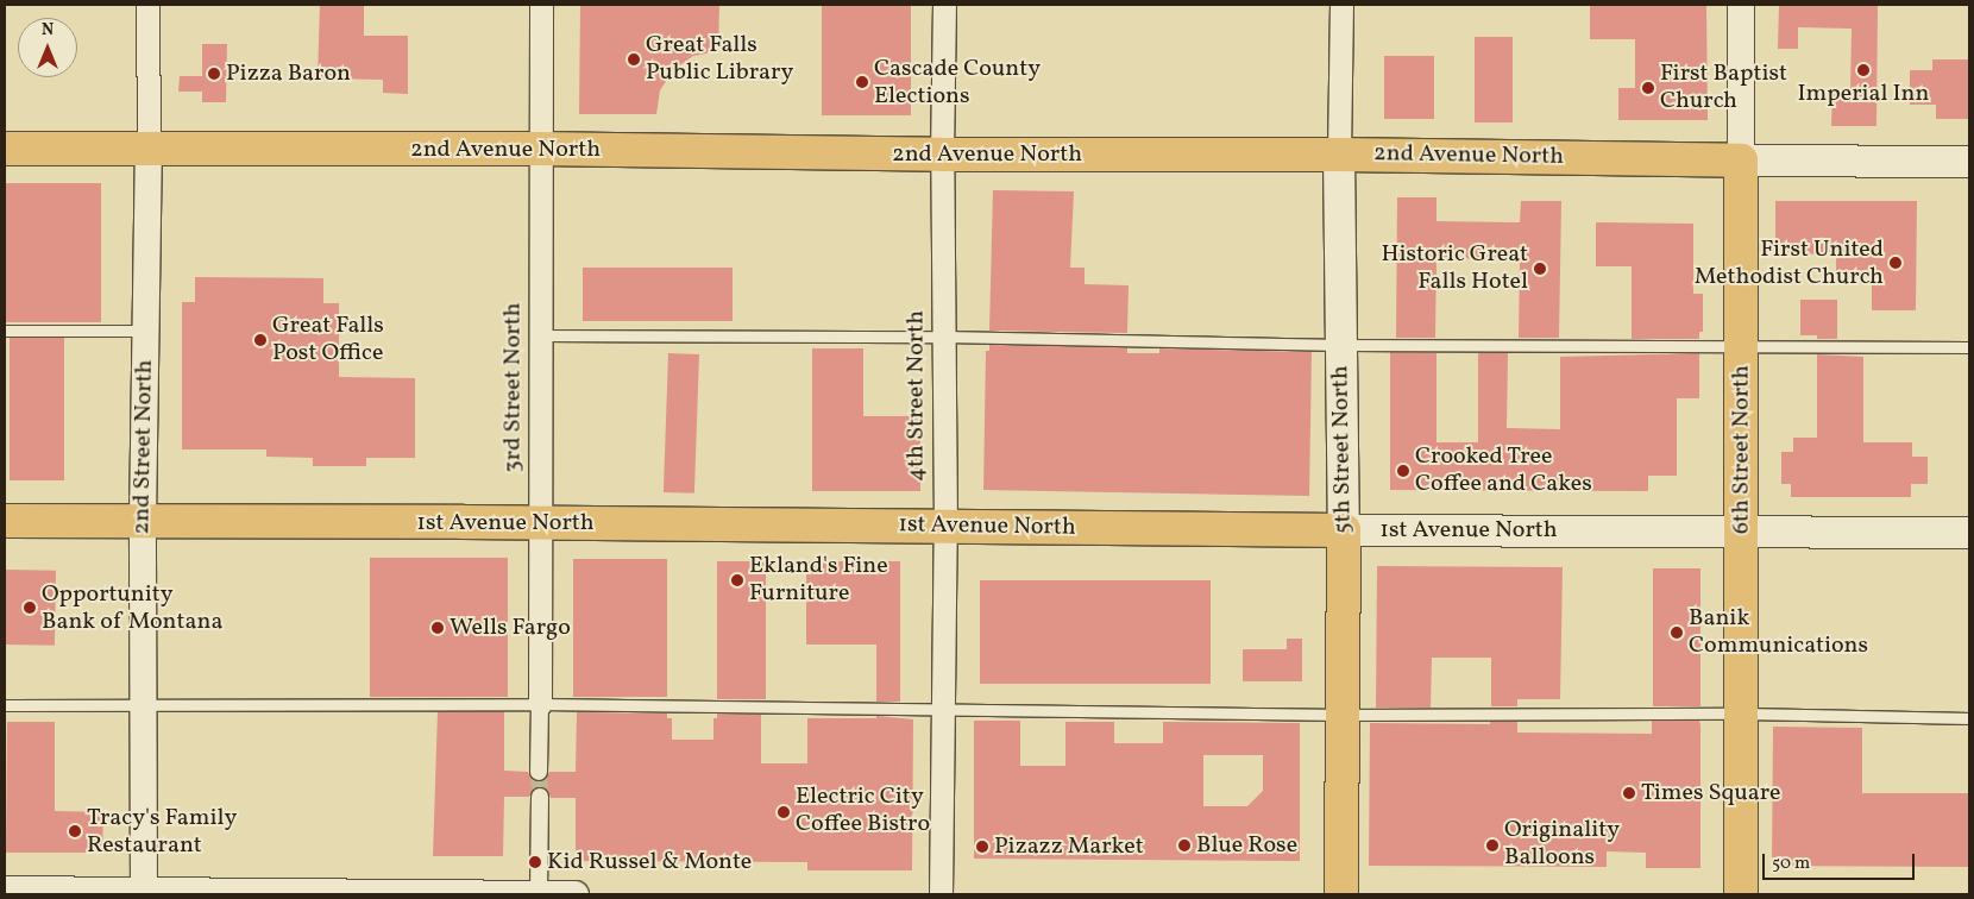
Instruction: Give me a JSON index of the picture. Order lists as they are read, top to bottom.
{
  "streets": {
    "main road": [
      "2nd Avenue North",
      "5th Street North",
      "6th Street North",
      "1st Avenue North"
    ],
    "street": ["3rd Street North", "4th Street North", "2nd Street North"]
  },
  "crossings": [
    ["2nd Avenue North", "3rd Street North"],
    ["2nd Avenue North", "4th Street North"],
    ["2nd Avenue North", "2nd Street North"],
    ["2nd Avenue North", "5th Street North"],
    ["2nd Avenue North", "6th Street North"],
    ["3rd Street North", "1st Avenue North"],
    ["4th Street North", "1st Avenue North"],
    ["2nd Street North", "1st Avenue North"],
    ["5th Street North", "1st Avenue North"],
    ["6th Street North", "1st Avenue North"]
  ],
  "places": [
    "Great Falls Public Library",
    "Imperial Inn",
    "Pizza Baron",
    "Cascade County Elections",
    "First Baptist Church",
    "First United Methodist Church",
    "Historic Great Falls Hotel",
    "Great Falls Post Office",
    "Crooked Tree Coffee and Cakes",
    "Ekland's Fine Furniture",
    "Opportunity Bank of Montana",
    "Wells Fargo",
    "Banik Communications",
    "Times Square",
    "Electric City Coffee Bistro",
    "Tracy's Family Restaurant",
    "Blue Rose",
    "Originality Balloons",
    "Pizazz Market",
    "Kid Russel & Monte"
  ],
  "scale_bar": "50 m",
  "north": "top"
}
